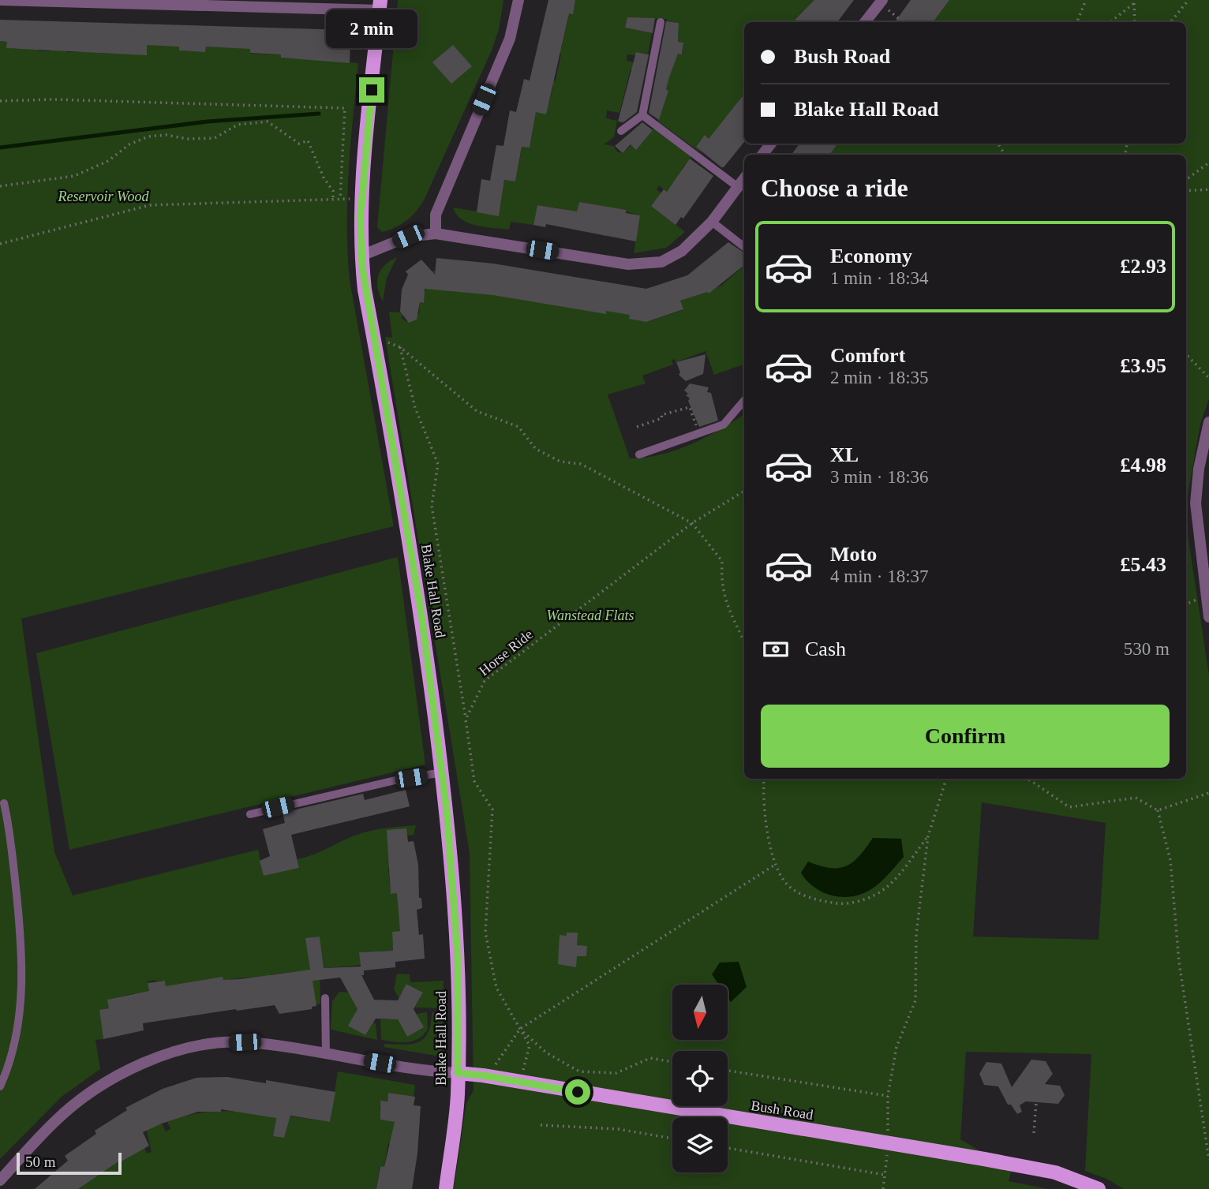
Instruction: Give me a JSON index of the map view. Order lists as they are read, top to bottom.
{
  "streets": {
    "main road": ["Blake Hall Road", "Bush Road"],
    "path": ["Horse Ride"]
  },
  "crossings": [
    ["Blake Hall Road", "Bush Road"]
  ],
  "parks": ["Reservoir Wood", "Wanstead Flats"],
  "scale_bar": "50 m",
  "north": "bottom",
  "page": {
    "bubble": "2 min",
    "banner": ["Bush Road", "Blake Hall Road"],
    "heading": "Choose a ride",
    "list": [
      {
        "name": "Economy",
        "note": "1 min · 18:34",
        "value": "£2.93"
      },
      {
        "name": "Comfort",
        "note": "2 min · 18:35",
        "value": "£3.95"
      },
      {
        "name": "XL",
        "note": "3 min · 18:36",
        "value": "£4.98"
      },
      {
        "name": "Moto",
        "note": "4 min · 18:37",
        "value": "£5.43"
      }
    ],
    "pay": ["Cash", "530 m"],
    "buttons": "Confirm",
    "scale": "50 m"
  }
}
